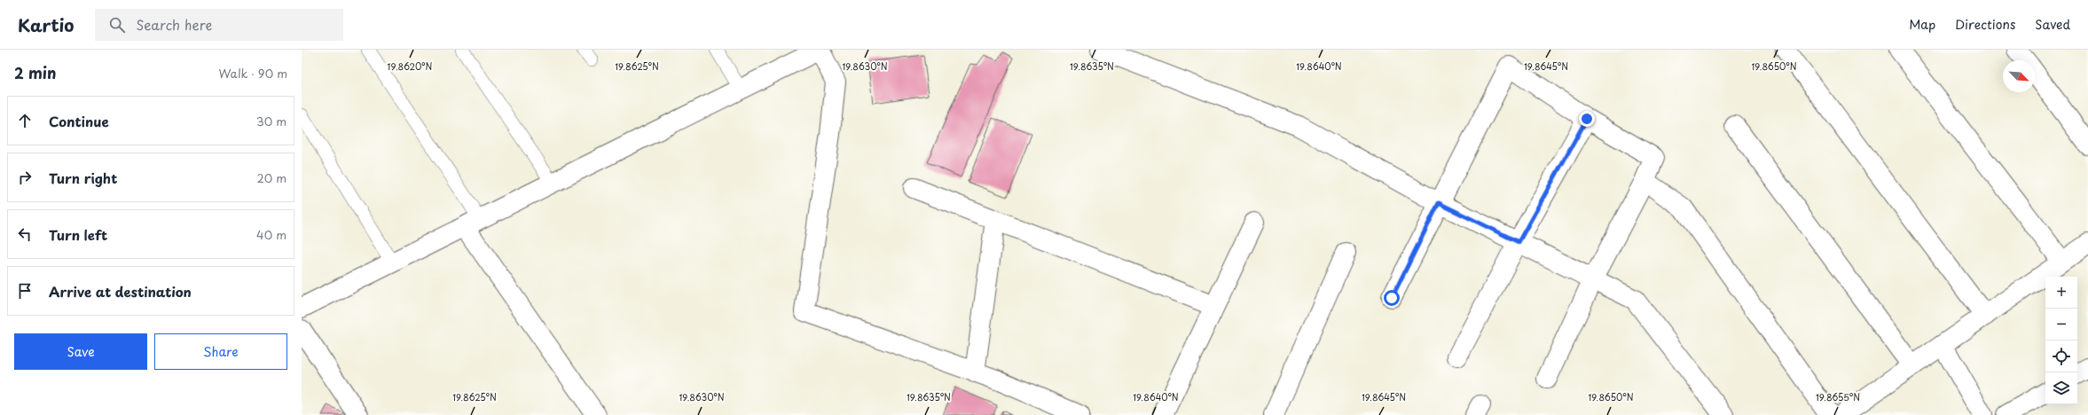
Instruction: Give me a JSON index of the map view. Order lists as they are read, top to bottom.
{
  "north": "bottom right",
  "page": {
    "header": "Kartio",
    "search": "Search here",
    "nav": ["Map", "Directions", "Saved"],
    "heading": ["2 min", "Walk · 90 m"],
    "list": [
      ["Continue", "30 m"],
      ["Turn right", "20 m"],
      ["Turn left", "40 m"],
      "Arrive at destination"
    ],
    "map_buttons": ["+", "−"],
    "buttons": ["Save", "Share"]
  },
  "coordinates": [
    "19.8620°N",
    "19.8625°N",
    "19.8630°N",
    "19.8635°N",
    "19.8640°N",
    "19.8645°N",
    "19.8650°N",
    "19.8655°N"
  ]
}
